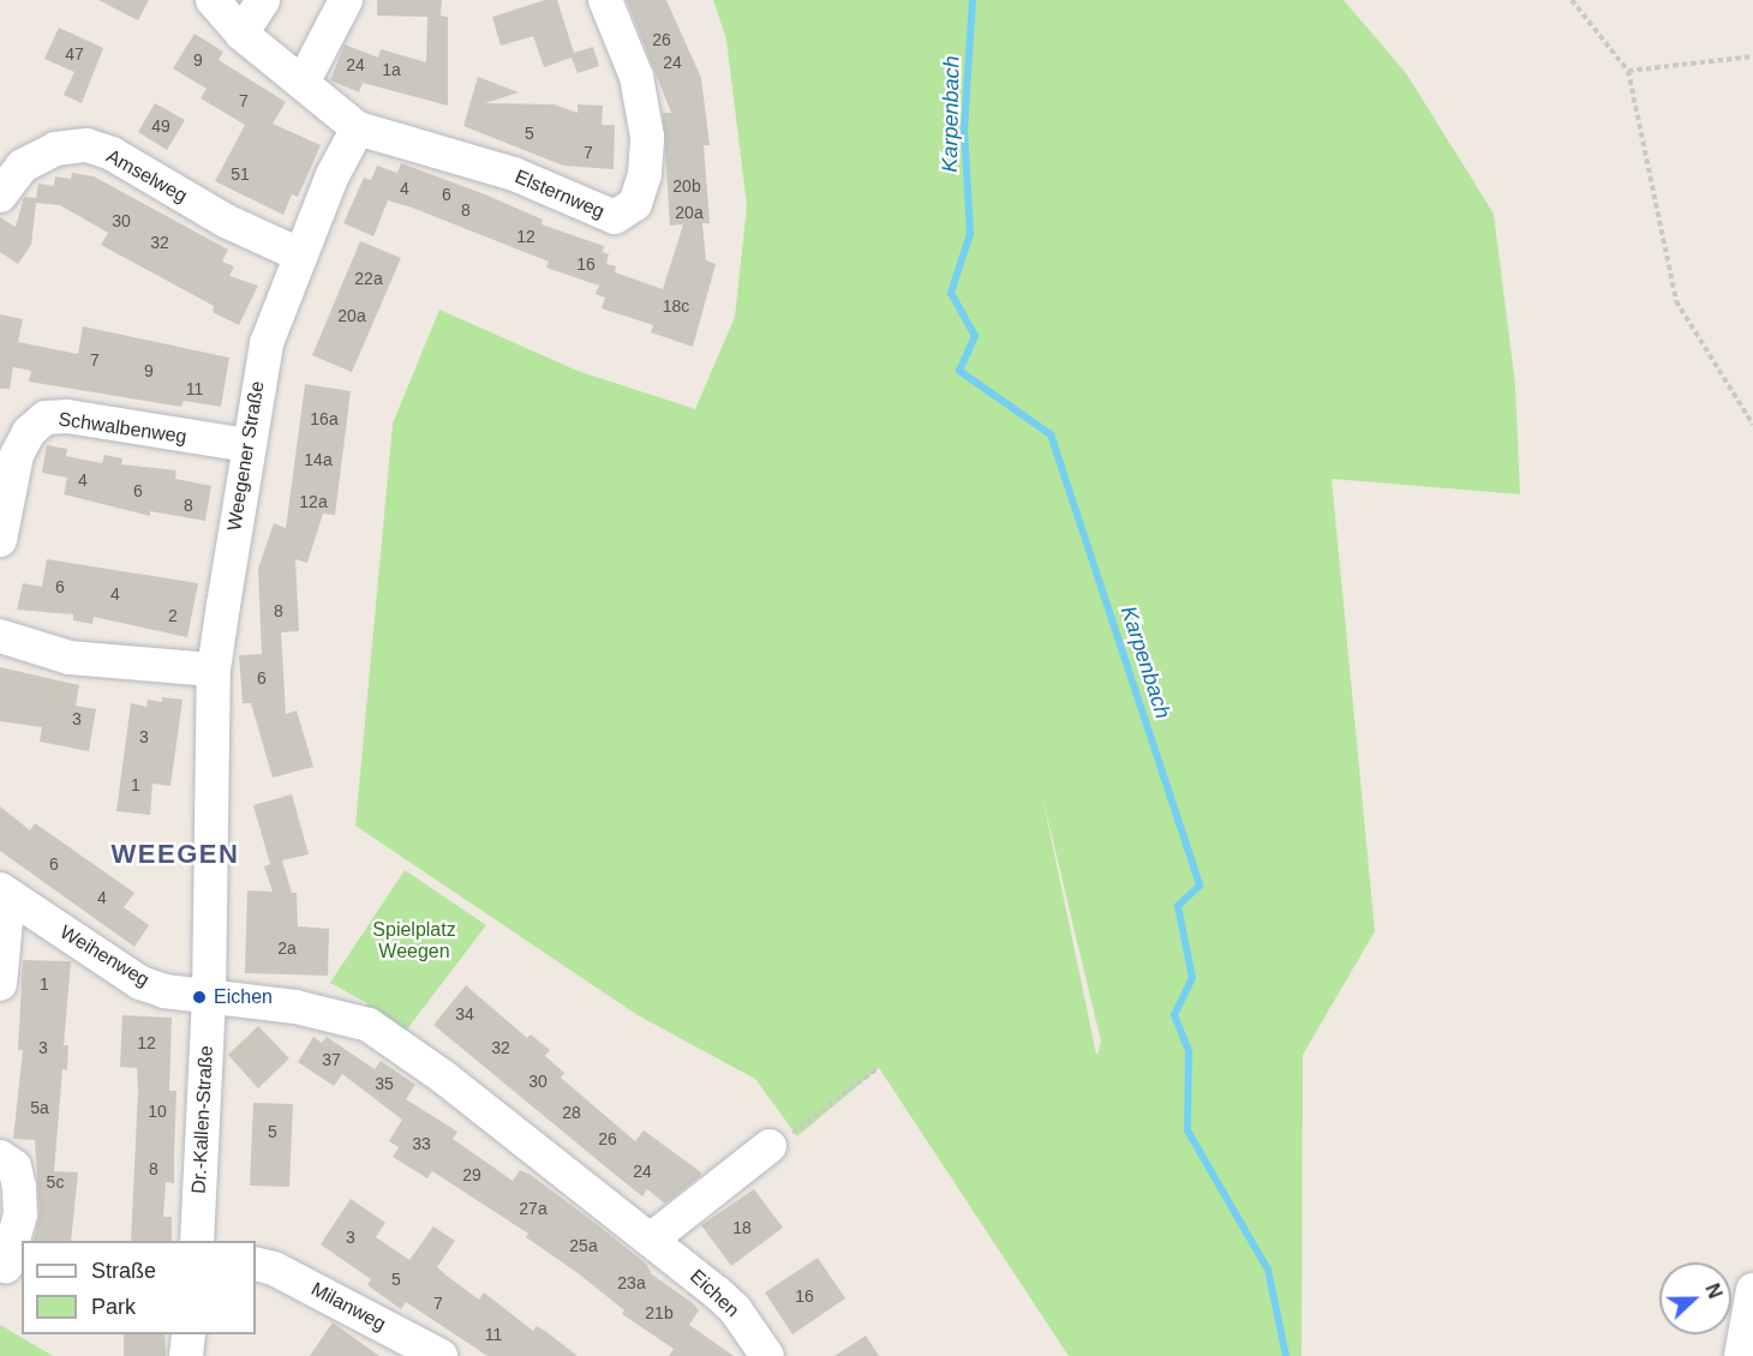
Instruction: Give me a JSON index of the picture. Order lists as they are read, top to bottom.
{
  "streets": {
    "street": [
      "Amselweg",
      "Elsternweg",
      "Schwalbenweg",
      "Weegener Straße",
      "Weihenweg",
      "Dr.-Kallen-Straße",
      "Eichen",
      "Milanweg"
    ]
  },
  "crossings": [
    ["Amselweg", "Weegener Straße"],
    ["Elsternweg", "Weegener Straße"],
    ["Schwalbenweg", "Weegener Straße"],
    ["Weegener Straße", "Weihenweg"],
    ["Weegener Straße", "Dr.-Kallen-Straße"],
    ["Weegener Straße", "Eichen"],
    ["Weihenweg", "Dr.-Kallen-Straße"],
    ["Weihenweg", "Eichen"],
    ["Dr.-Kallen-Straße", "Eichen"]
  ],
  "districts": ["WEEGEN"],
  "water": ["Karpenbach"],
  "parks": ["Spielplatz Weegen"],
  "places": ["Eichen"],
  "house_numbers": [
    "26",
    "47",
    "9",
    "24",
    "24",
    "1a",
    "7",
    "49",
    "5",
    "7",
    "51",
    "20b",
    "4",
    "6",
    "8",
    "20a",
    "30",
    "12",
    "32",
    "16",
    "22a",
    "18c",
    "20a",
    "7",
    "9",
    "11",
    "16a",
    "14a",
    "4",
    "6",
    "12a",
    "8",
    "6",
    "4",
    "8",
    "2",
    "6",
    "3",
    "3",
    "1",
    "6",
    "4",
    "2a",
    "1",
    "34",
    "12",
    "3",
    "32",
    "37",
    "30",
    "35",
    "5a",
    "10",
    "28",
    "5",
    "26",
    "33",
    "8",
    "24",
    "29",
    "5c",
    "27a",
    "18",
    "3",
    "25a",
    "5",
    "23a",
    "16",
    "7",
    "21b",
    "11"
  ],
  "legend": ["Straße", "Park"],
  "north": "right"
}
